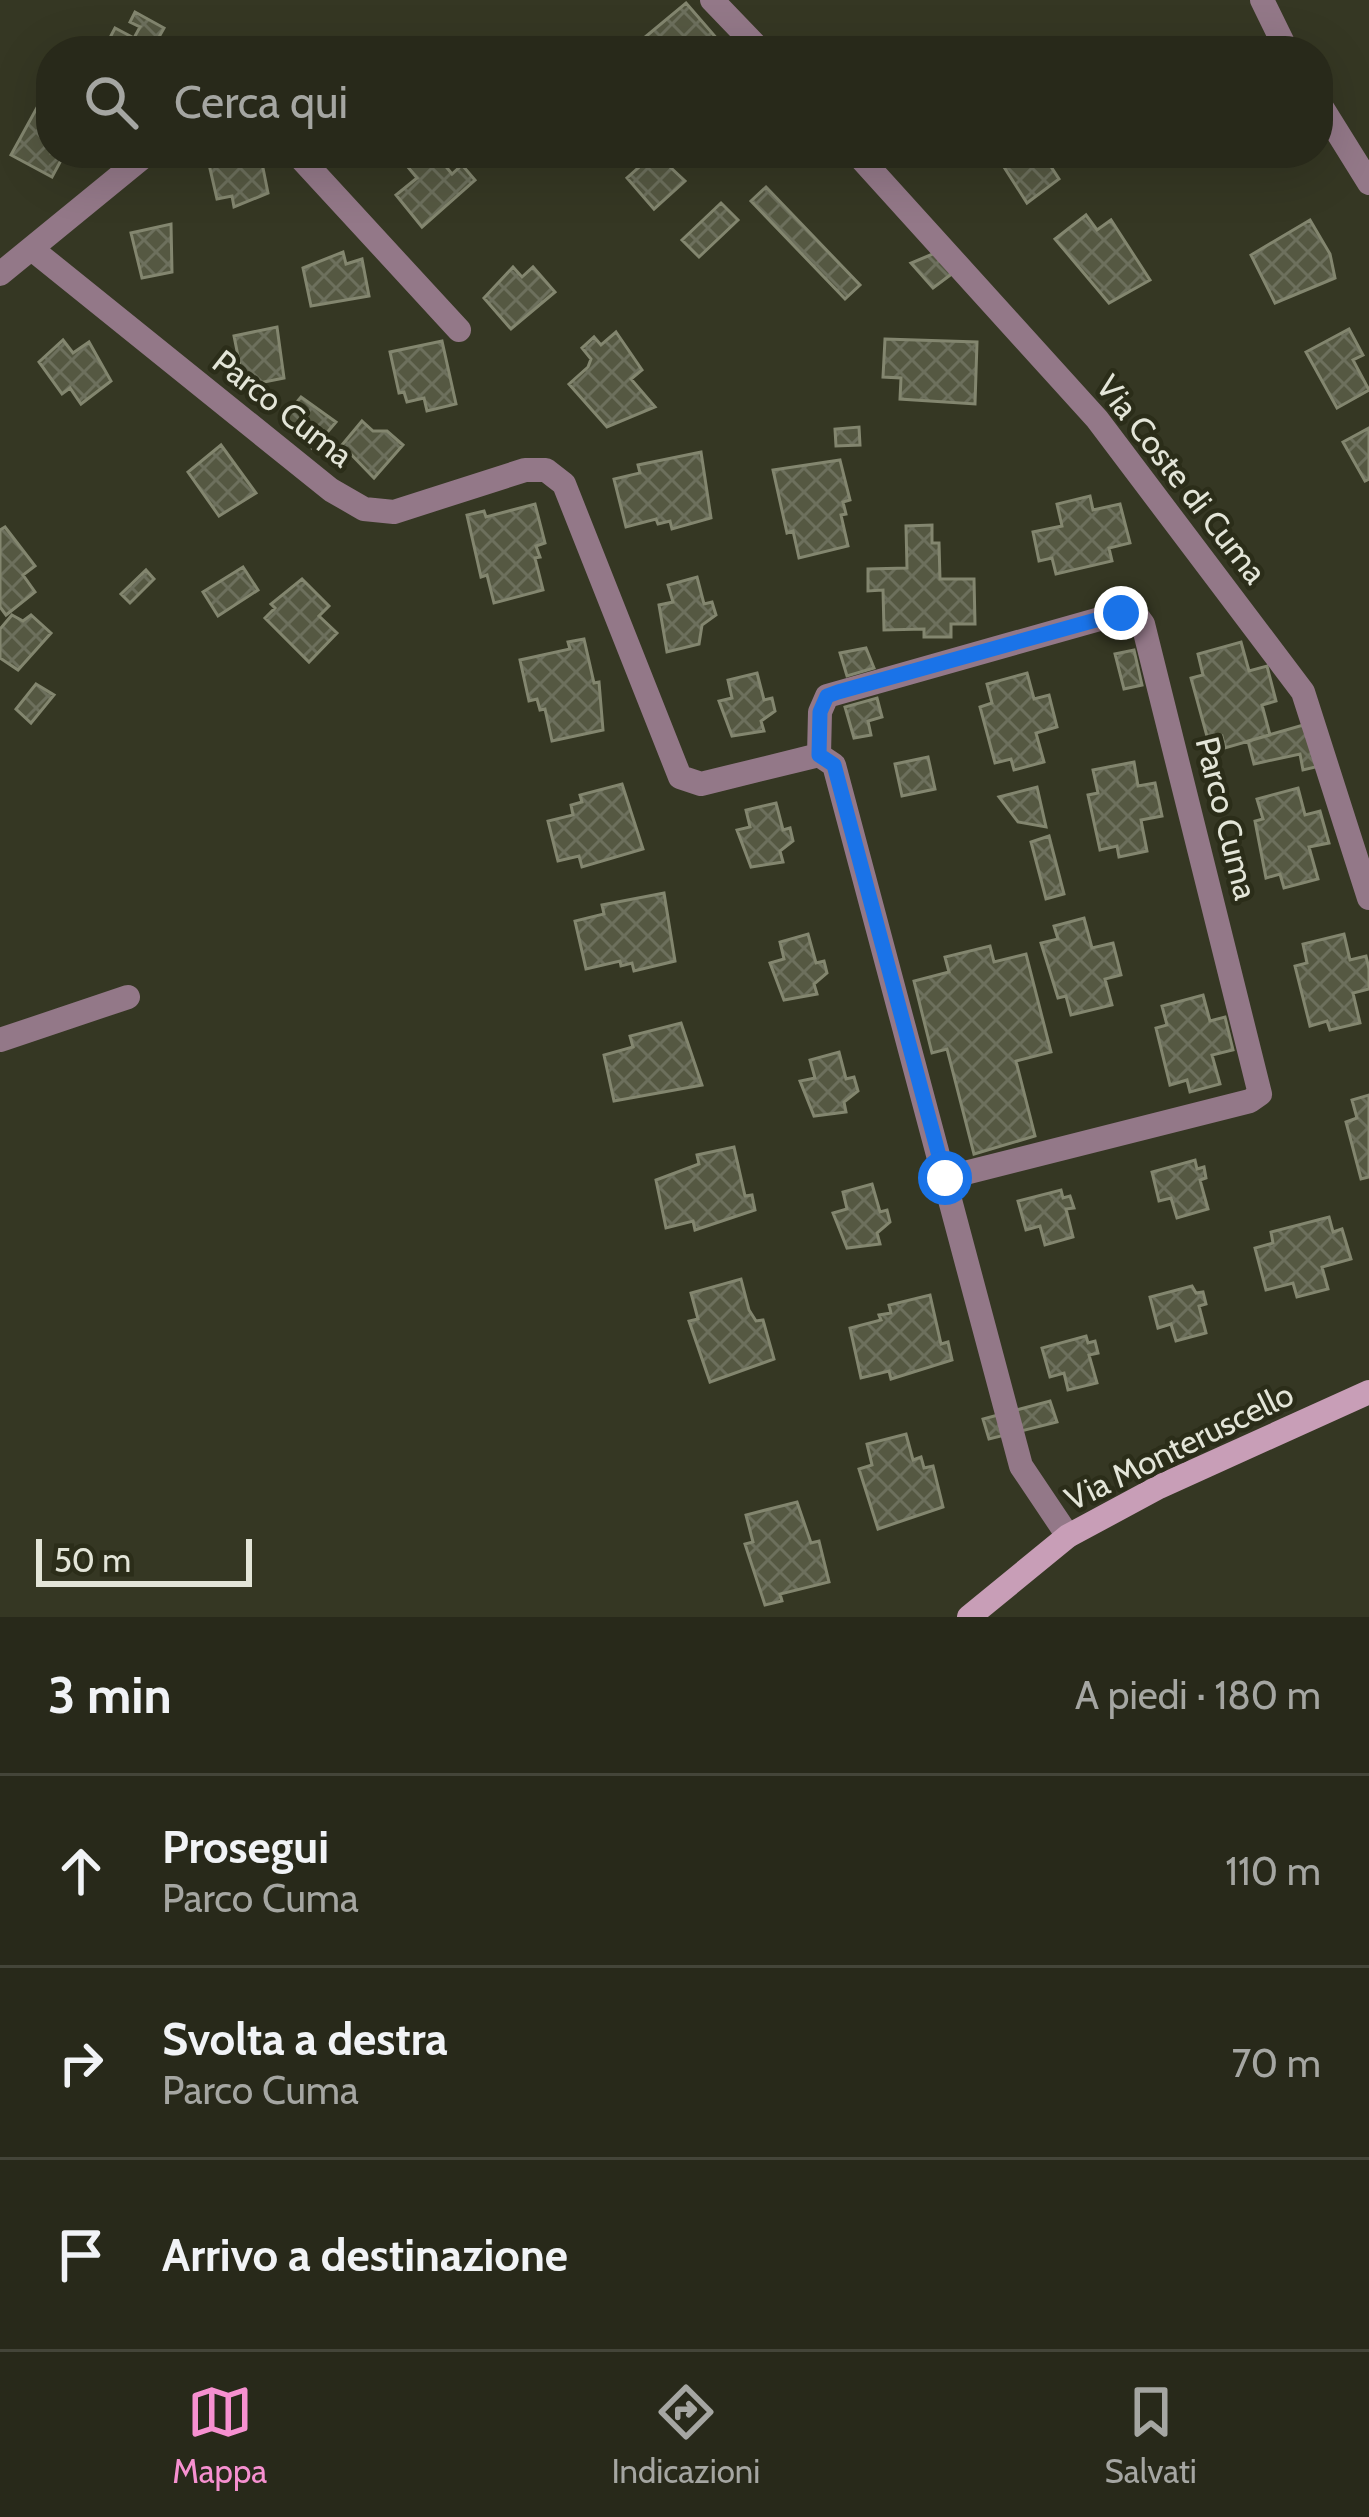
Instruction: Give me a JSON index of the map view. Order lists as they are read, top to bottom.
{
  "streets": {
    "street": ["Parco Cuma", "Via Coste di Cuma", "Via Monteruscello"]
  },
  "scale_bar": "50 m",
  "page": {
    "search": "Cerca qui",
    "scale": "50 m",
    "heading": ["3 min", "A piedi · 180 m"],
    "list": [
      ["Prosegui", "Parco Cuma", "110 m"],
      ["Svolta a destra", "Parco Cuma", "70 m"],
      "Arrivo a destinazione"
    ],
    "nav": ["Mappa", "Indicazioni", "Salvati"]
  }
}
